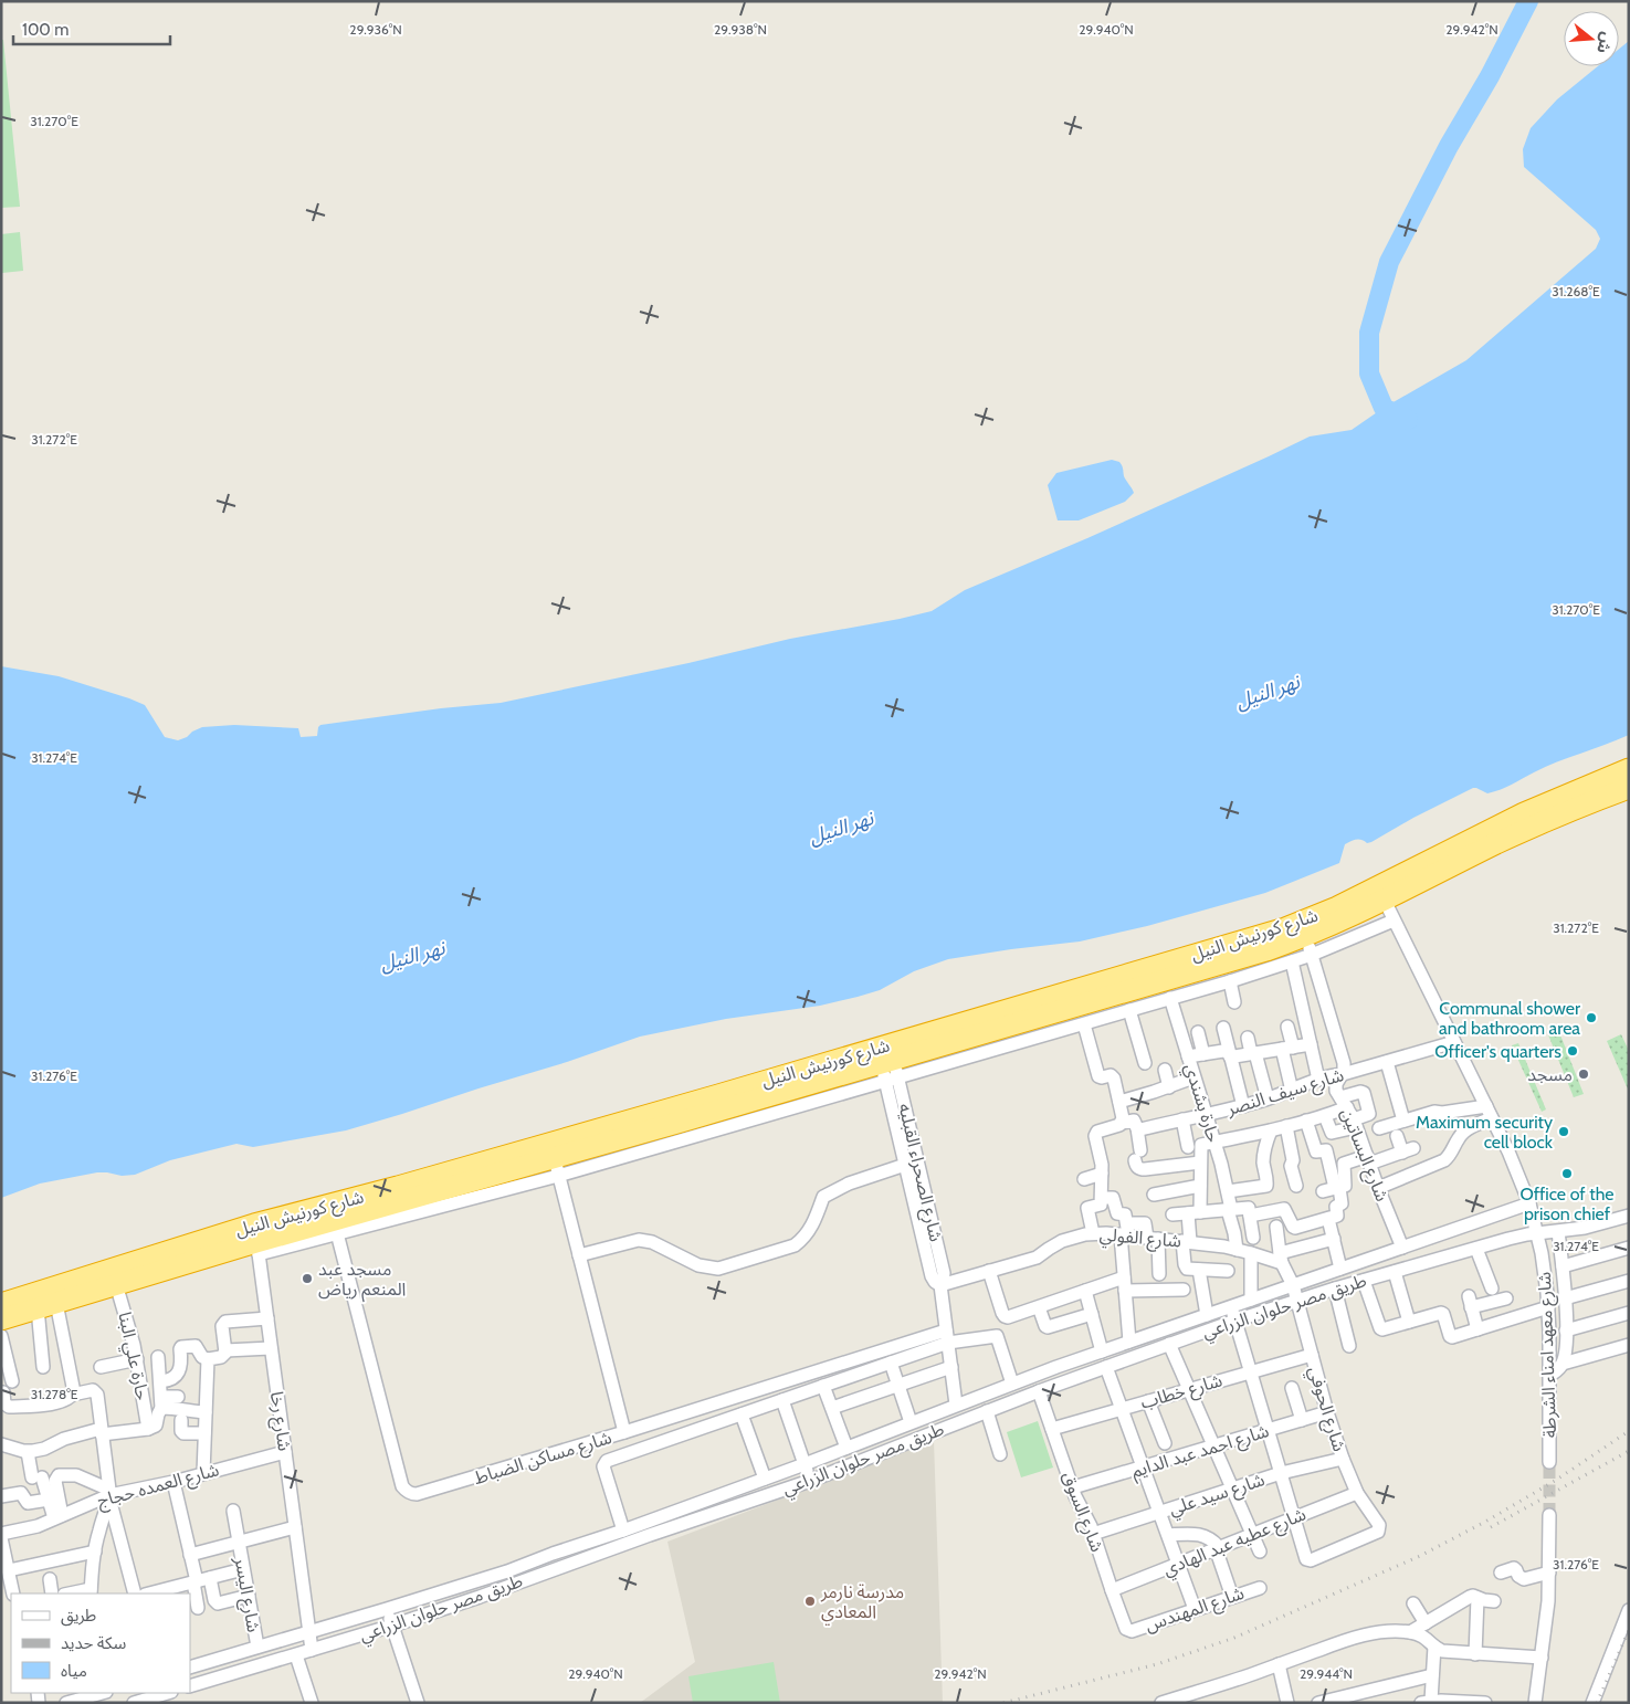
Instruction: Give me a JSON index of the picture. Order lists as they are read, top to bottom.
{
  "streets": {
    "highway": ["شارع كورنيش النيل"],
    "street": [
      "شارع سيف النصر",
      "حارة بشندي",
      "شارع البساتين",
      "شارع الصحراء القبليه",
      "شارع الفولي",
      "طريق مصر حلوان الزراعي",
      "شارع معهد امناء الشرطة",
      "حارة علي البنا",
      "شارع خطاب",
      "شارع الحوفي",
      "شارع رخا",
      "شارع احمد عبد الدايم",
      "شارع مساكن الضباط",
      "شارع العمده حجاج",
      "شارع سيد علي",
      "شارع السوق",
      "شارع عطيه عبد الهادي",
      "شارع اليسر",
      "شارع المهندس"
    ]
  },
  "crossings": [
    ["شارع كورنيش النيل", "شارع البساتين"],
    ["شارع كورنيش النيل", "شارع الصحراء القبليه"],
    ["شارع كورنيش النيل", "شارع معهد امناء الشرطة"],
    ["شارع كورنيش النيل", "حارة علي البنا"],
    ["شارع كورنيش النيل", "شارع رخا"],
    ["شارع كورنيش النيل", "شارع مساكن الضباط"],
    ["شارع سيف النصر", "حارة بشندي"],
    ["شارع سيف النصر", "شارع البساتين"],
    ["شارع سيف النصر", "شارع معهد امناء الشرطة"],
    ["حارة بشندي", "شارع الفولي"],
    ["شارع البساتين", "طريق مصر حلوان الزراعي"],
    ["شارع الصحراء القبليه", "شارع الفولي"],
    ["شارع الصحراء القبليه", "طريق مصر حلوان الزراعي"],
    ["شارع الصحراء القبليه", "شارع مساكن الضباط"],
    ["شارع الفولي", "شارع الحوفي"],
    ["طريق مصر حلوان الزراعي", "شارع معهد امناء الشرطة"],
    ["طريق مصر حلوان الزراعي", "شارع الحوفي"],
    ["طريق مصر حلوان الزراعي", "شارع رخا"],
    ["طريق مصر حلوان الزراعي", "شارع السوق"],
    ["طريق مصر حلوان الزراعي", "شارع اليسر"],
    ["شارع خطاب", "شارع الحوفي"],
    ["شارع خطاب", "شارع السوق"],
    ["شارع الحوفي", "شارع احمد عبد الدايم"],
    ["شارع الحوفي", "شارع سيد علي"],
    ["شارع الحوفي", "شارع عطيه عبد الهادي"],
    ["شارع رخا", "شارع العمده حجاج"],
    ["شارع احمد عبد الدايم", "شارع السوق"],
    ["شارع سيد علي", "شارع السوق"],
    ["شارع السوق", "شارع عطيه عبد الهادي"],
    ["شارع السوق", "شارع المهندس"]
  ],
  "water": ["نهر النيل"],
  "places": [
    "Communal shower and bathroom area",
    "Officer's quarters",
    "مسجد",
    "Maximum security cell block",
    "Office of the prison chief",
    "مسجد عبد المنعم رياض",
    "مدرسة نارمر المعادي"
  ],
  "legend": ["طريق", "سكة حديد", "مياه"],
  "scale_bar": "100 m",
  "north": "right",
  "coordinates": [
    "29.936°N",
    "29.938°N",
    "29.940°N",
    "29.942°N",
    "31.270°E",
    "31.268°E",
    "31.272°E",
    "31.274°E",
    "31.276°E",
    "31.278°E",
    "29.944°N"
  ]
}
